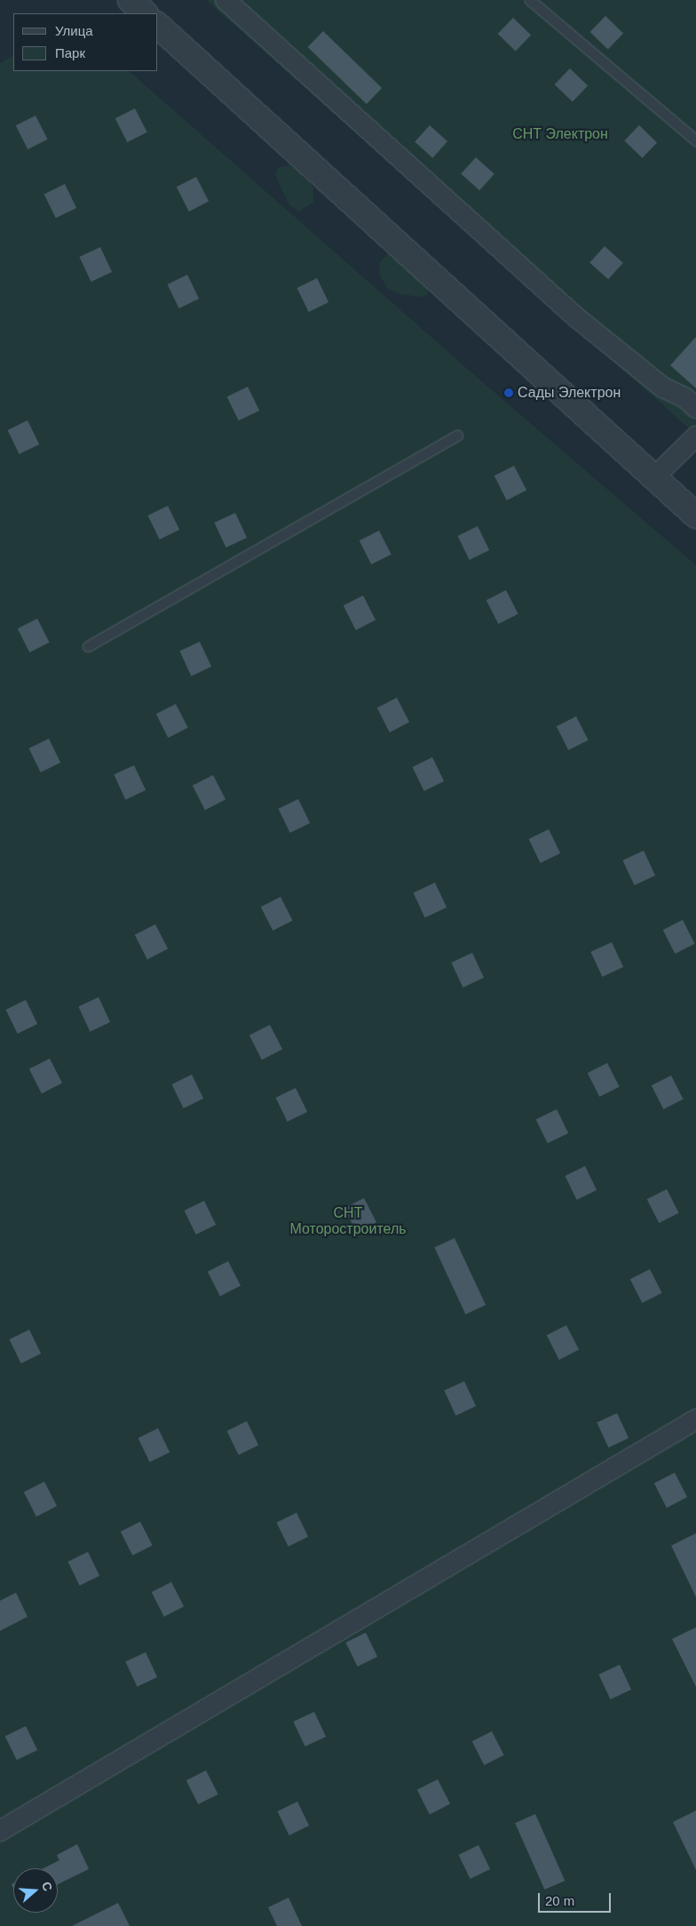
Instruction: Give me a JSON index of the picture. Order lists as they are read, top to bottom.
{
  "parks": ["СНТ Электрон", "СНТ Моторостроитель"],
  "places": ["Сады Электрон"],
  "legend": ["Улица", "Парк"],
  "scale_bar": "20 m",
  "north": "right"
}
